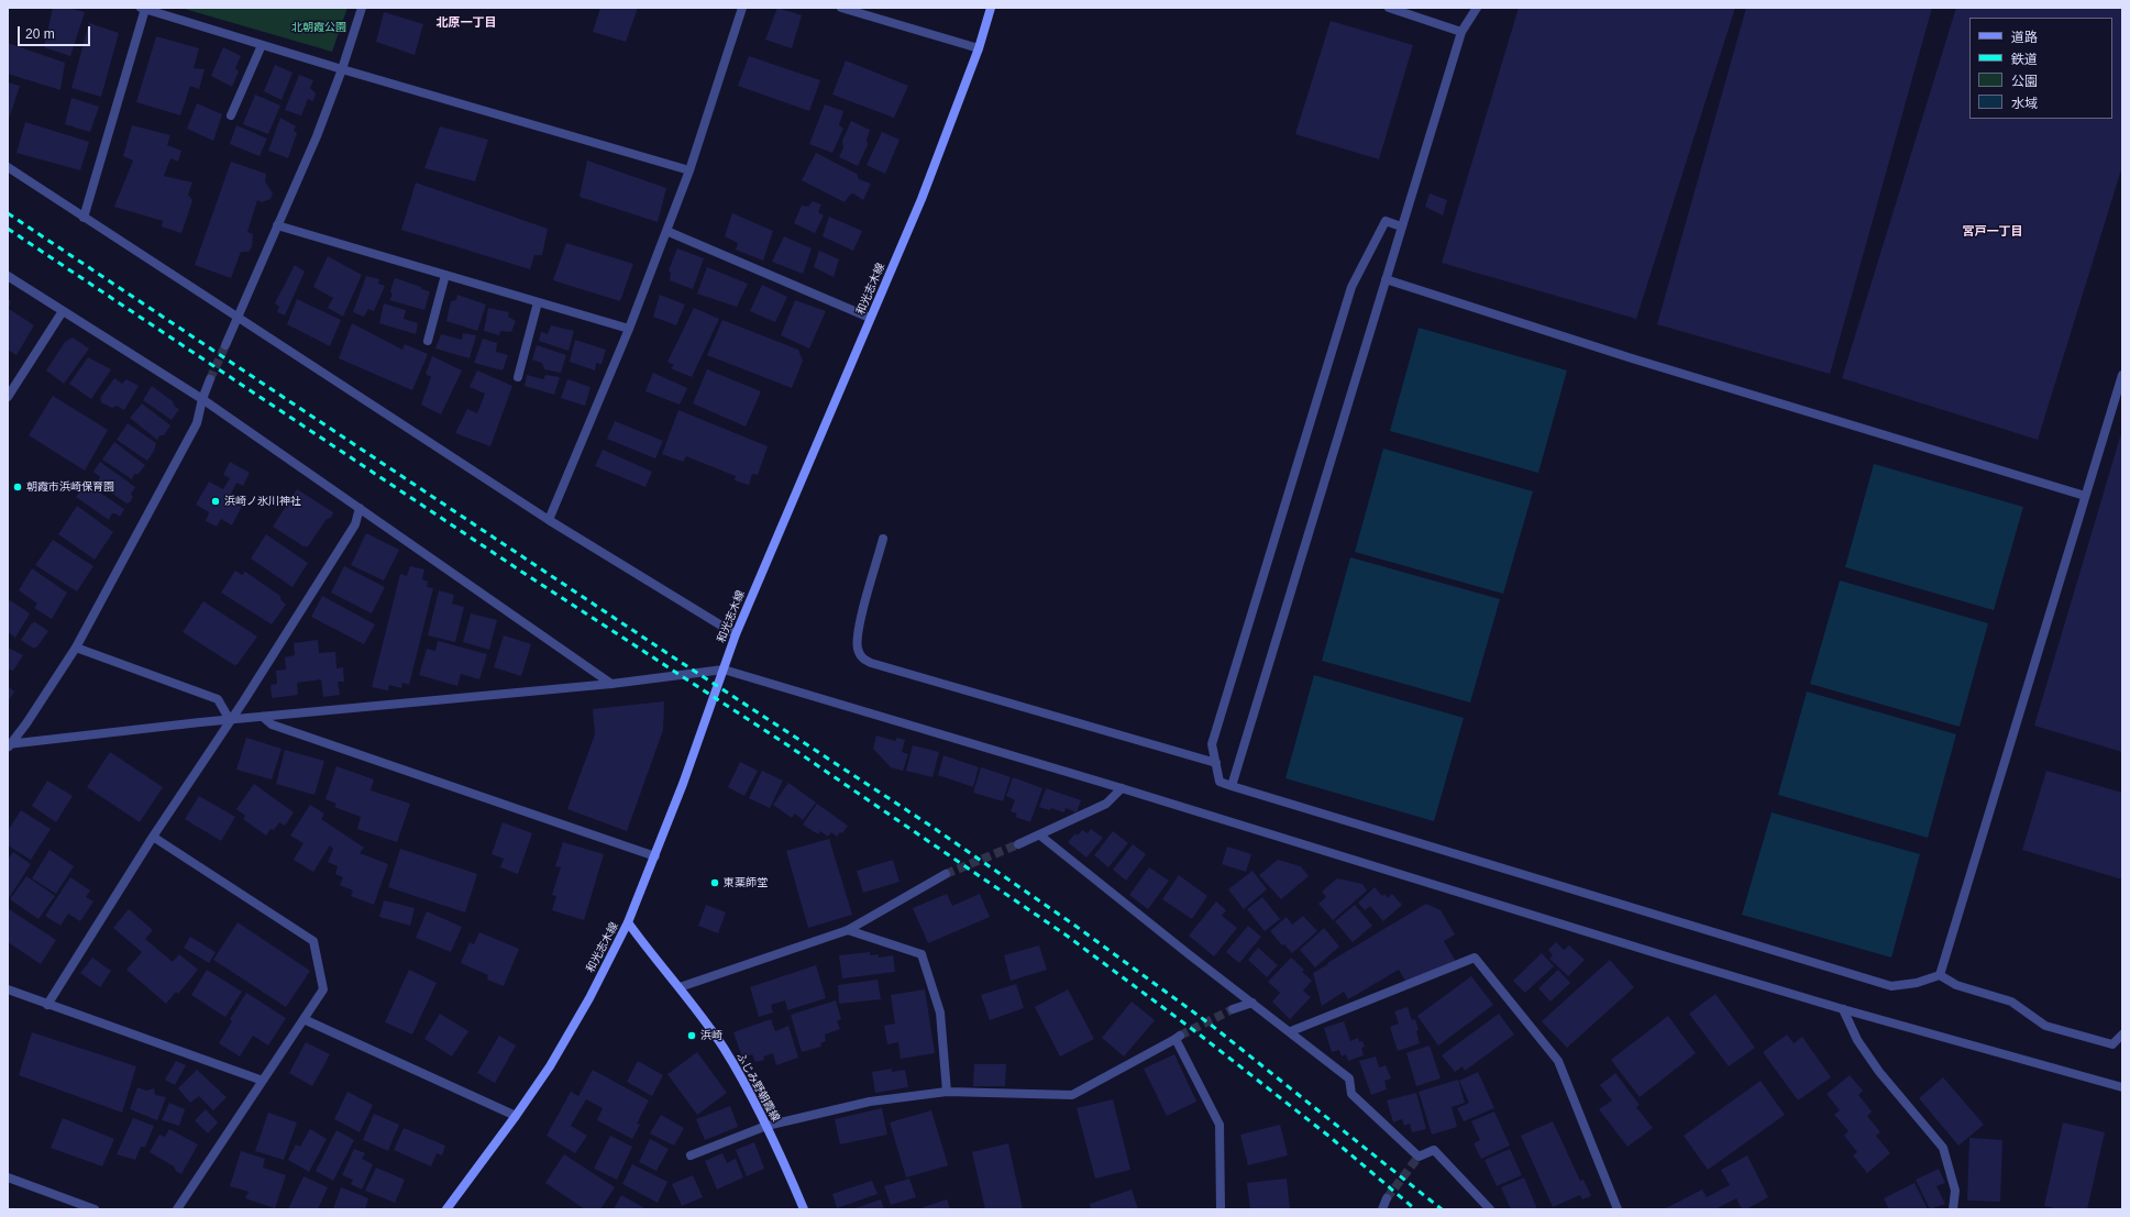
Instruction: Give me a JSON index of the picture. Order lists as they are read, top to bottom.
{
  "streets": {
    "main road": ["和光志木線", "ふじみ野朝霞線"]
  },
  "crossings": [
    ["和光志木線", "ふじみ野朝霞線"]
  ],
  "districts": ["北原一丁目", "宮戸一丁目"],
  "parks": ["北朝霞公園"],
  "places": [
    "朝霞市浜崎保育園",
    "浜崎ノ氷川神社",
    "東薬師堂",
    "浜崎"
  ],
  "legend": [
    "道路",
    "鉄道",
    "公園",
    "水域"
  ],
  "scale_bar": "20 m"
}
